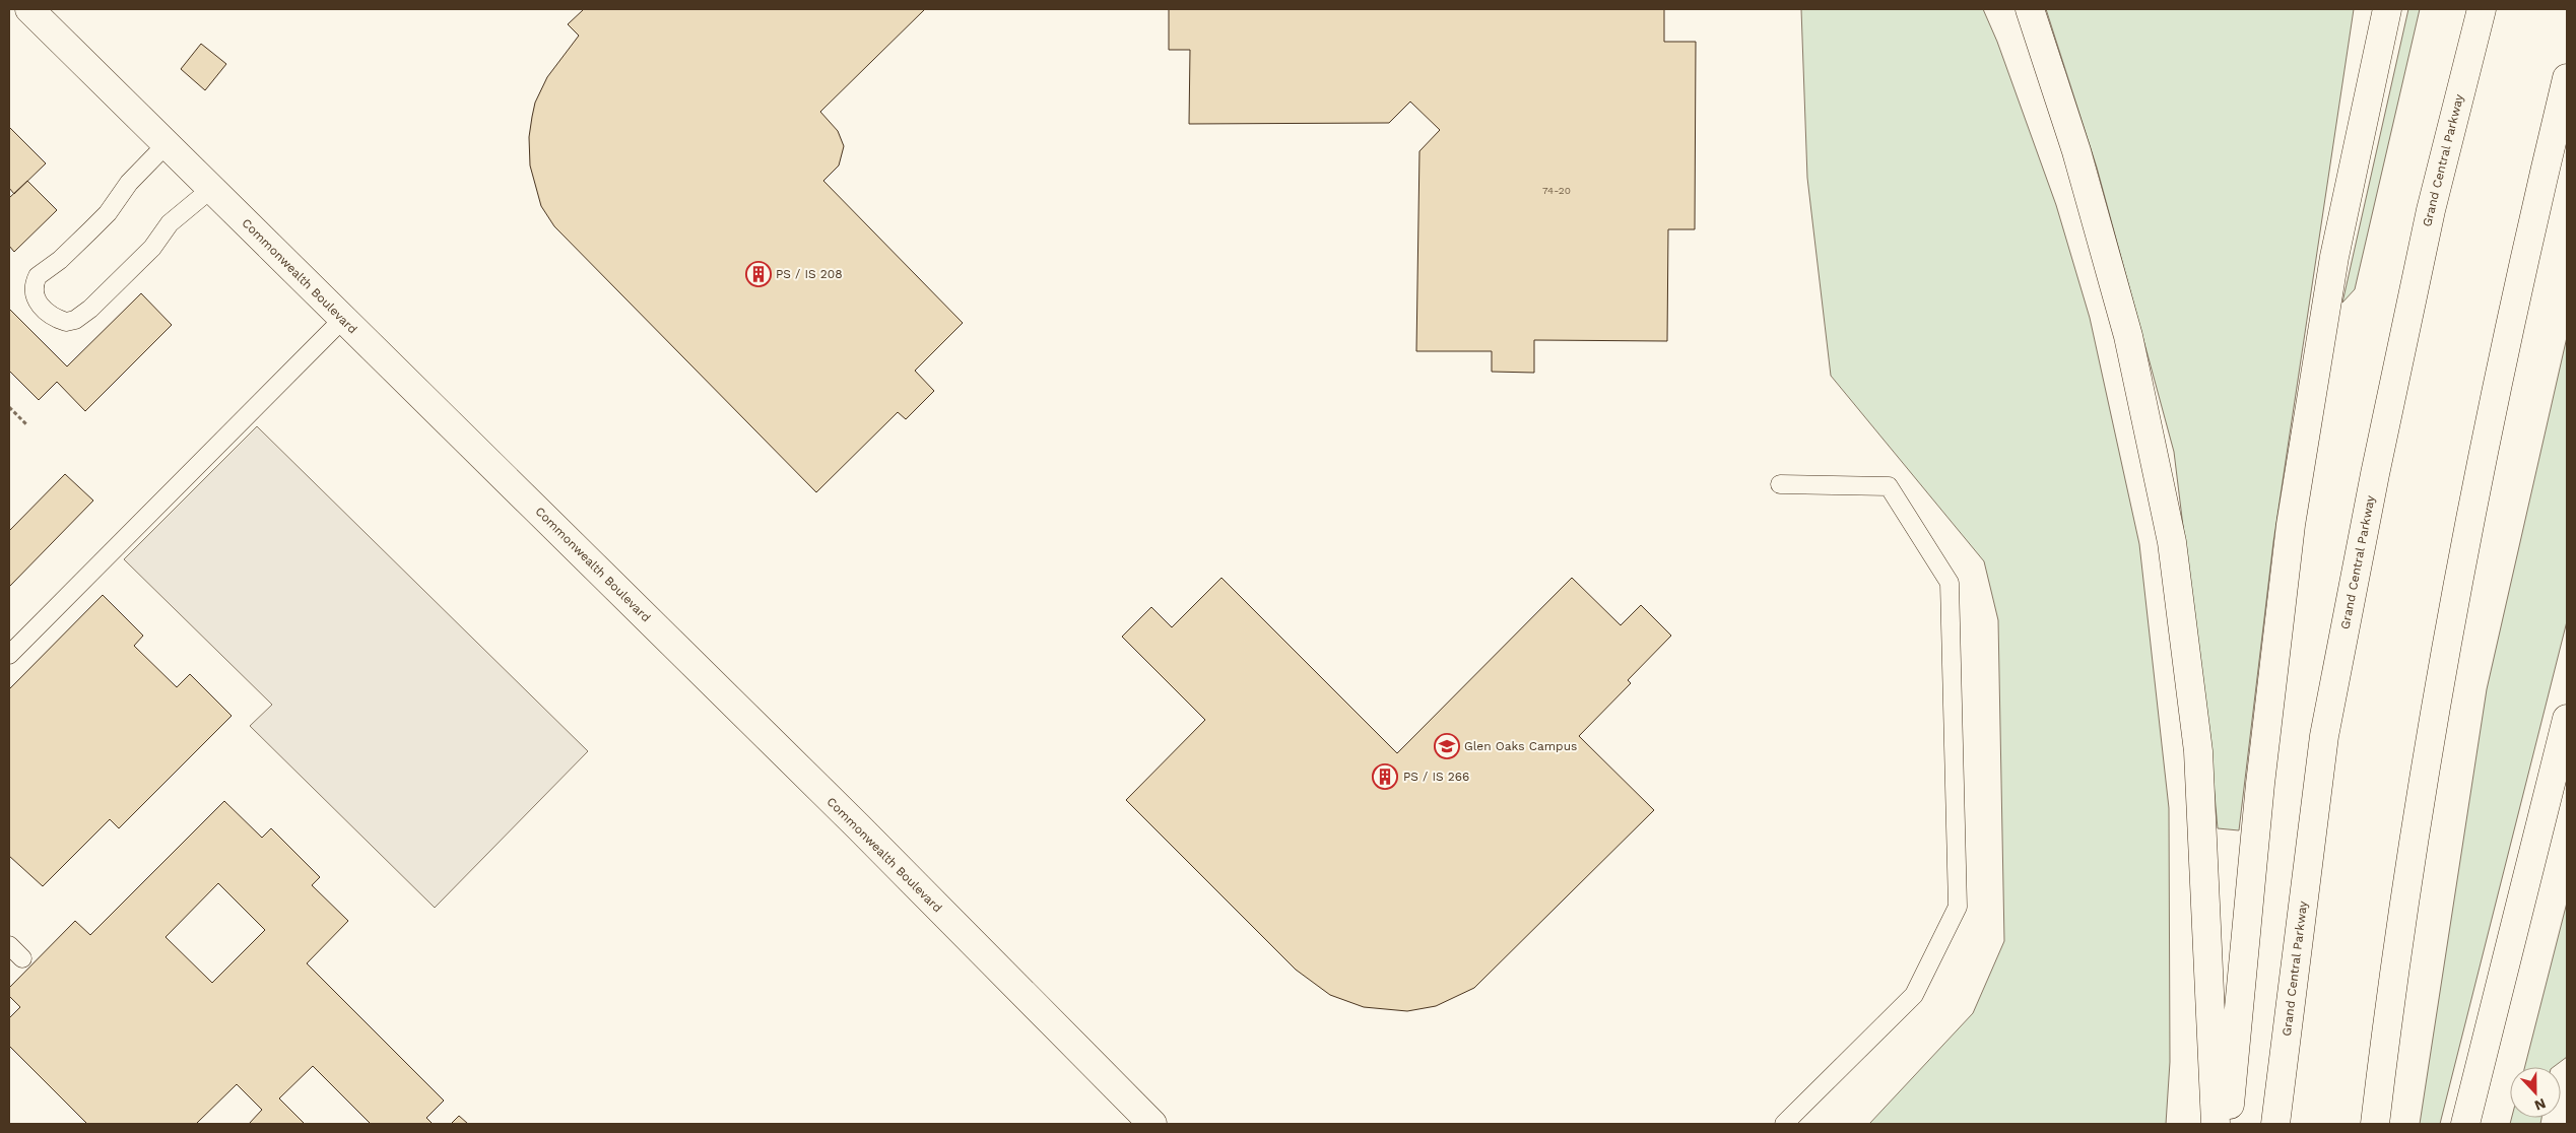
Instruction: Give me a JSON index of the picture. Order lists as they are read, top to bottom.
{
  "streets": {
    "main road": ["Grand Central Parkway", "Commonwealth Boulevard"]
  },
  "places": {
    "building": ["PS / IS 208", "PS / IS 266"],
    "school or university": ["Glen Oaks Campus"]
  },
  "house_numbers": ["74-20"],
  "north": "bottom"
}
